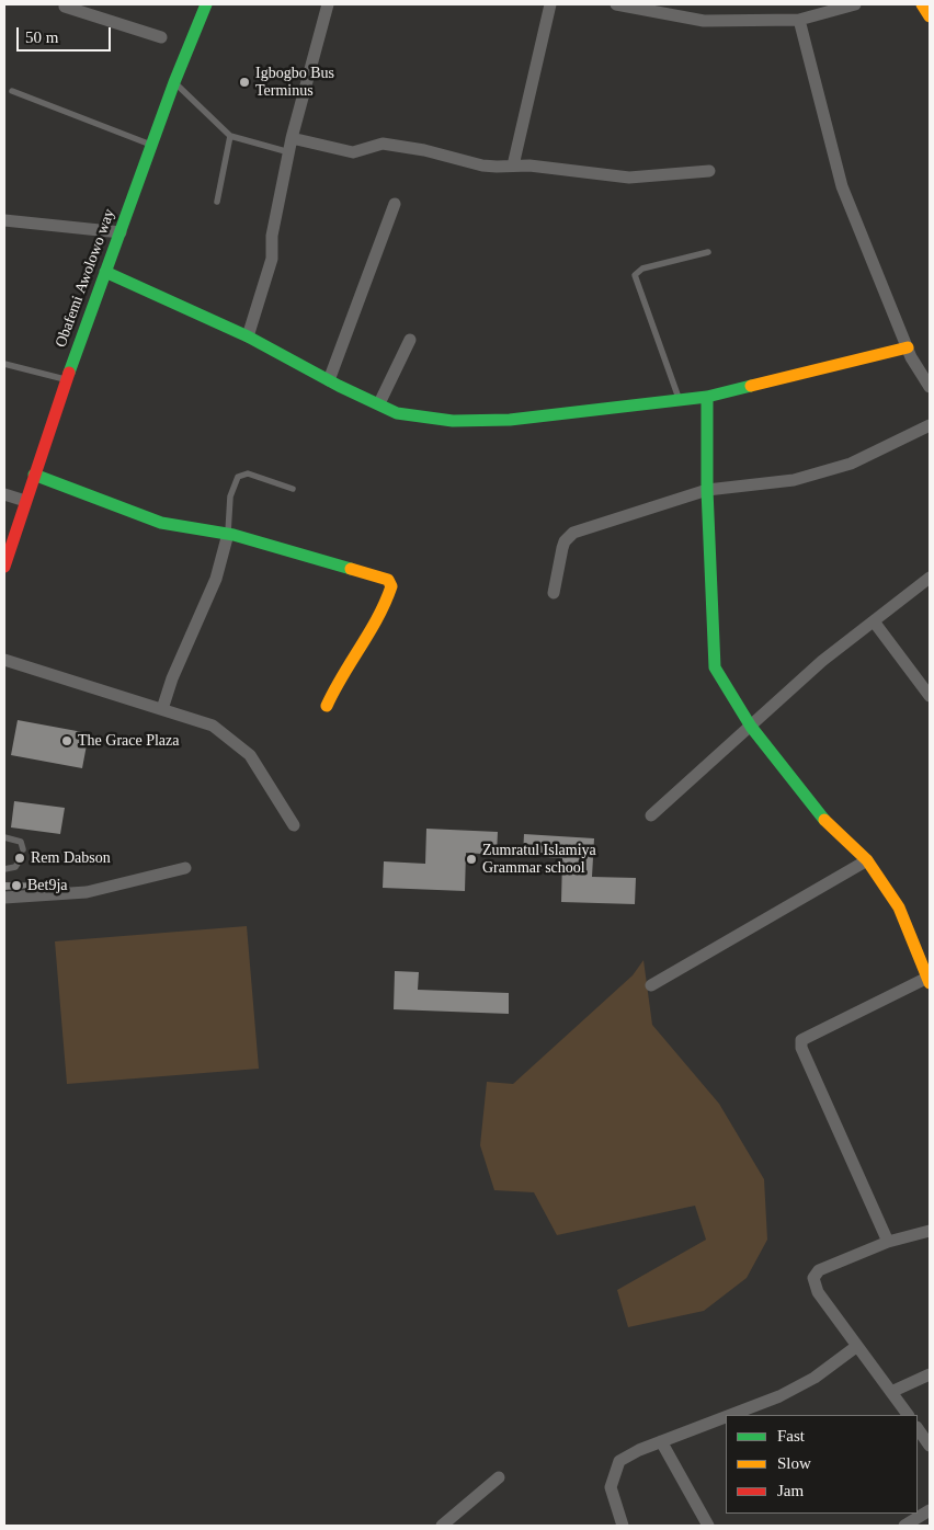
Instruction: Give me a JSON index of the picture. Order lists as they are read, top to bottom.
{
  "streets": {
    "street": ["Obafemi Awolowo way"]
  },
  "places": [
    "Igbogbo Bus Terminus",
    "The Grace Plaza",
    "Rem Dabson",
    "Zumratul Islamiya Grammar school",
    "Bet9ja"
  ],
  "legend": ["Fast", "Slow", "Jam"],
  "scale_bar": "50 m"
}
